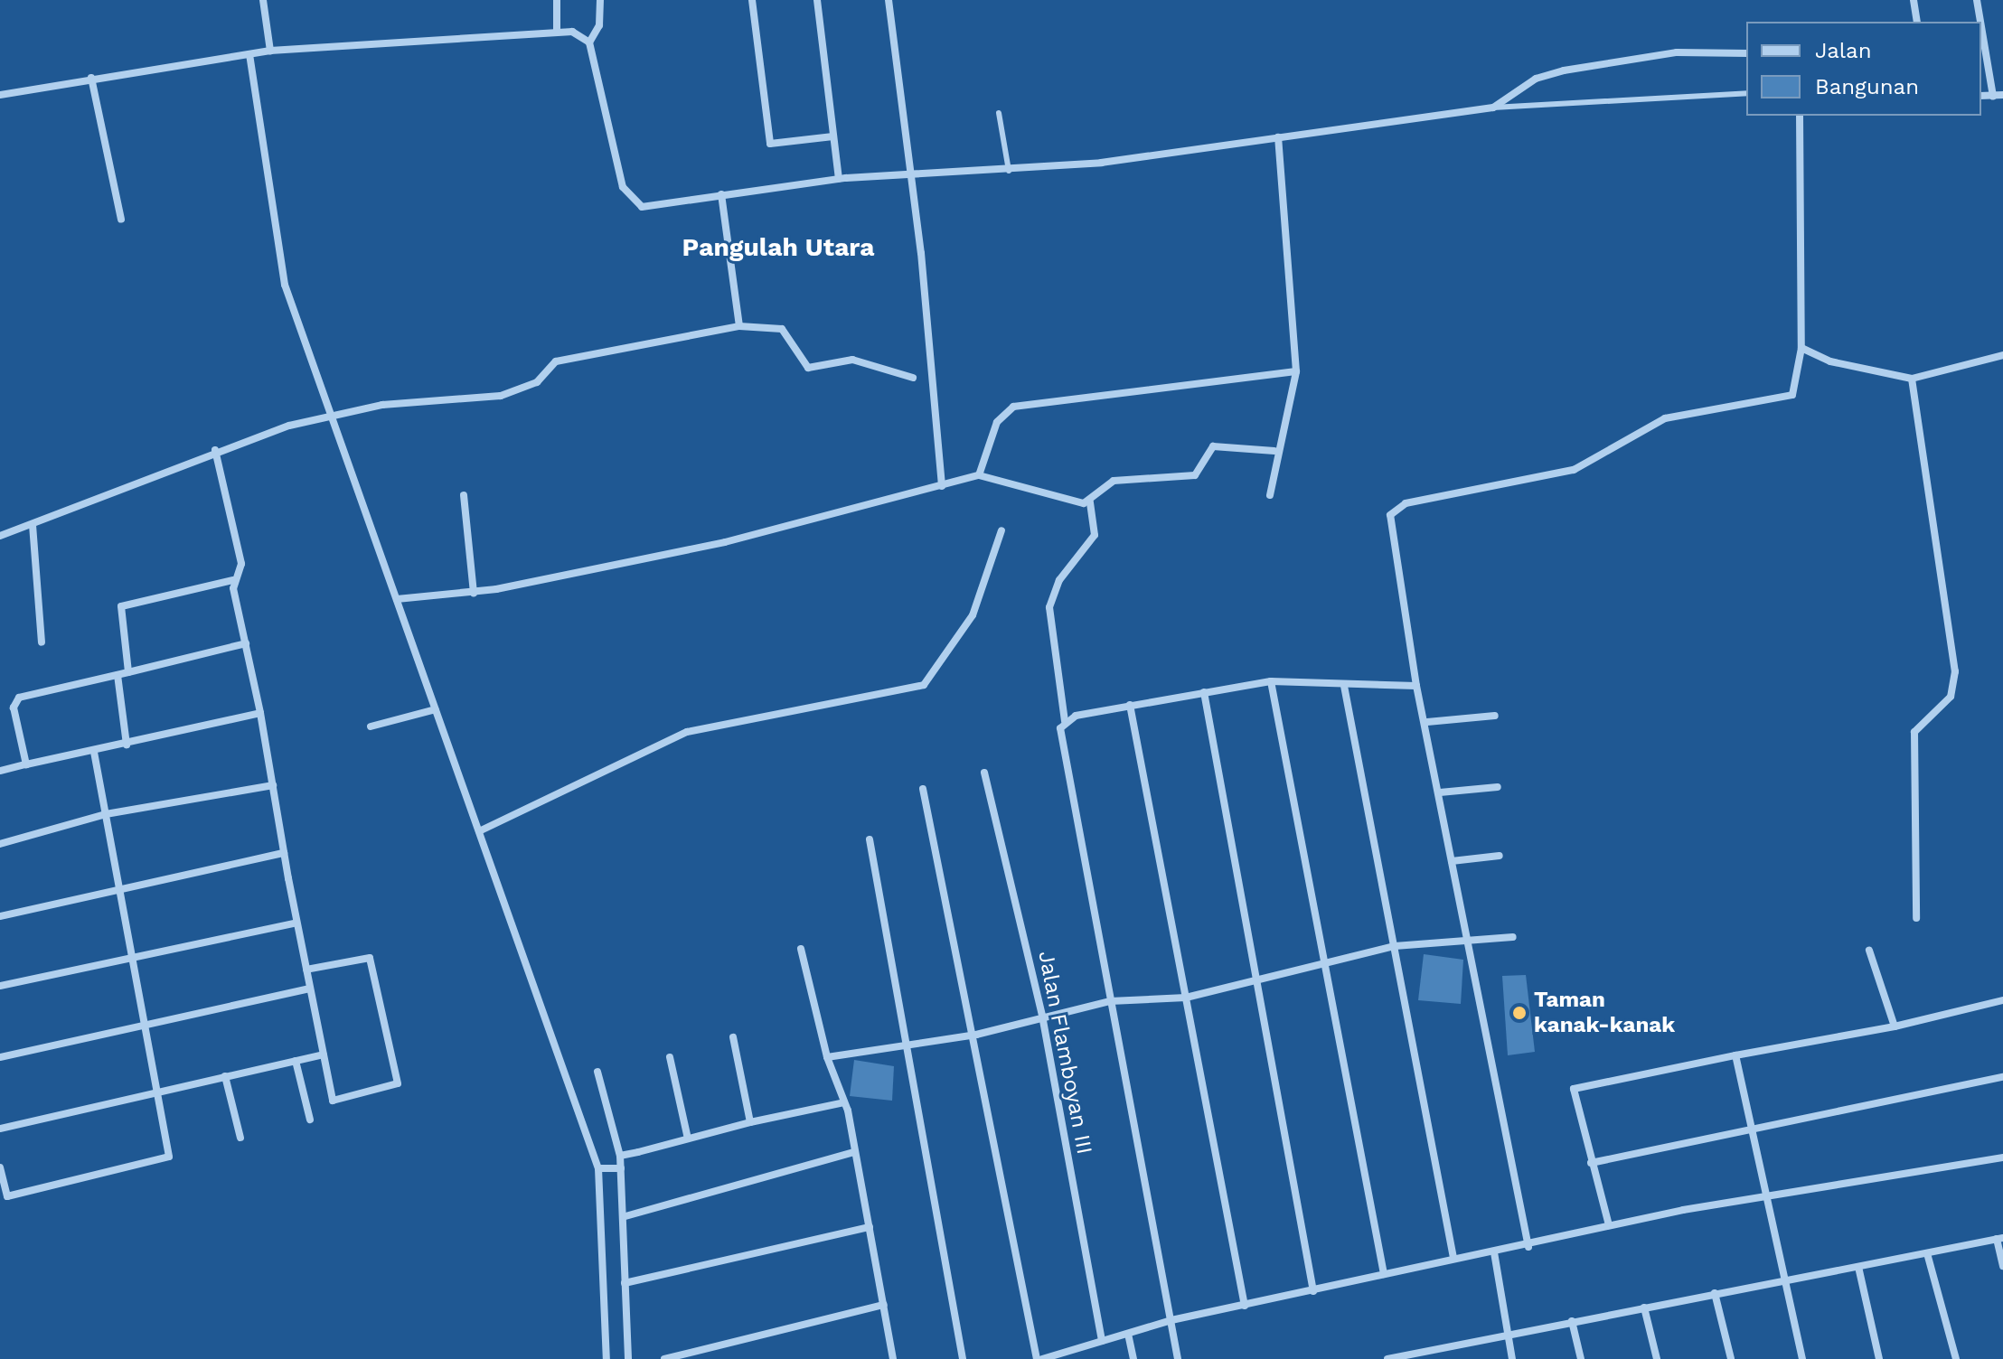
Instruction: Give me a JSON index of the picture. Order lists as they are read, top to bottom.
{
  "streets": {
    "street": ["Jalan Flamboyan III"]
  },
  "districts": ["Pangulah Utara"],
  "places": ["Taman kanak-kanak"],
  "legend": ["Jalan", "Bangunan"]
}
